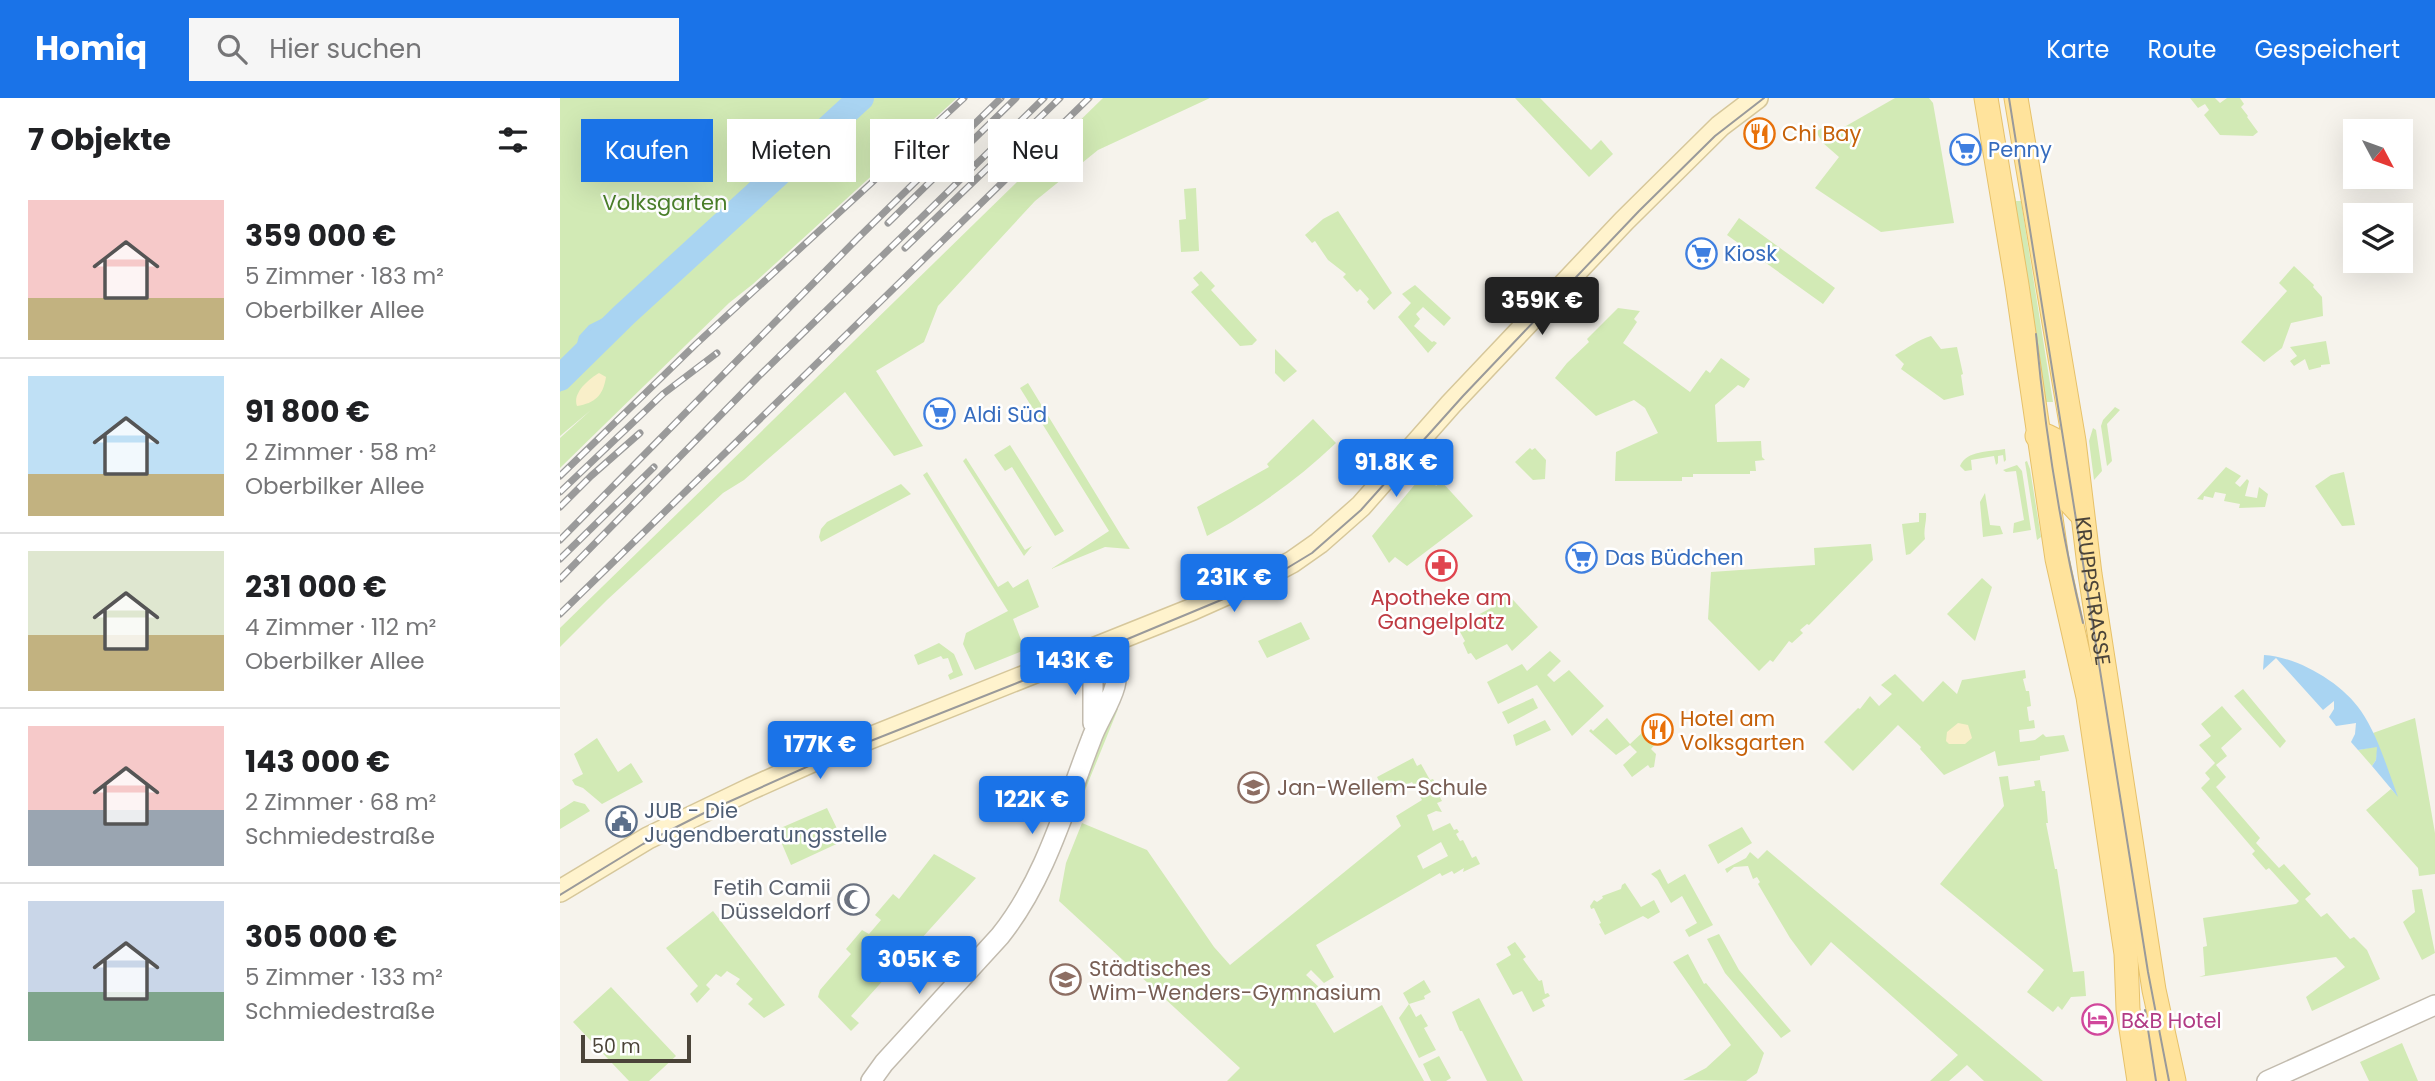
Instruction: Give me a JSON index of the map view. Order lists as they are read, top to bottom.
{
  "streets": {
    "main road": ["KRUPPSTRASSE"]
  },
  "parks": ["Volksgarten"],
  "places": {
    "restaurant": ["Chi Bay", "Hotel am Volksgarten"],
    "supermarket": [
      "Penny",
      "Kiosk",
      "Aldi Süd",
      "Das Büdchen"
    ],
    "pharmacy": ["Apotheke am Gangelplatz"],
    "school or university": ["Jan-Wellem-Schule", "Städtisches Wim-Wenders-Gymnasium"],
    "public building": ["JUB - Die Jugendberatungsstelle"],
    "mosque": ["Fetih Camii Düsseldorf"],
    "hotel": ["B&B Hotel"]
  },
  "scale_bar": "50 m",
  "north": "bottom right",
  "page": {
    "header": "Homiq",
    "search": "Hier suchen",
    "nav": ["Karte", "Route", "Gespeichert"],
    "heading": "7 Objekte",
    "chip": [
      "Kaufen",
      "Mieten",
      "Filter",
      "Neu"
    ],
    "list": [
      {
        "name": "359 000 €",
        "note": "5 Zimmer · 183 m² · Oberbilker Allee"
      },
      {
        "name": "91 800 €",
        "note": "2 Zimmer · 58 m² · Oberbilker Allee"
      },
      {
        "name": "231 000 €",
        "note": "4 Zimmer · 112 m² · Oberbilker Allee"
      },
      {
        "name": "143 000 €",
        "note": "2 Zimmer · 68 m² · Schmiedestraße"
      },
      {
        "name": "305 000 €",
        "note": "5 Zimmer · 133 m² · Schmiedestraße"
      }
    ],
    "price": [
      "359K €",
      "91.8K €",
      "231K €",
      "143K €",
      "177K €",
      "122K €",
      "305K €"
    ],
    "scale": "50 m"
  }
}
